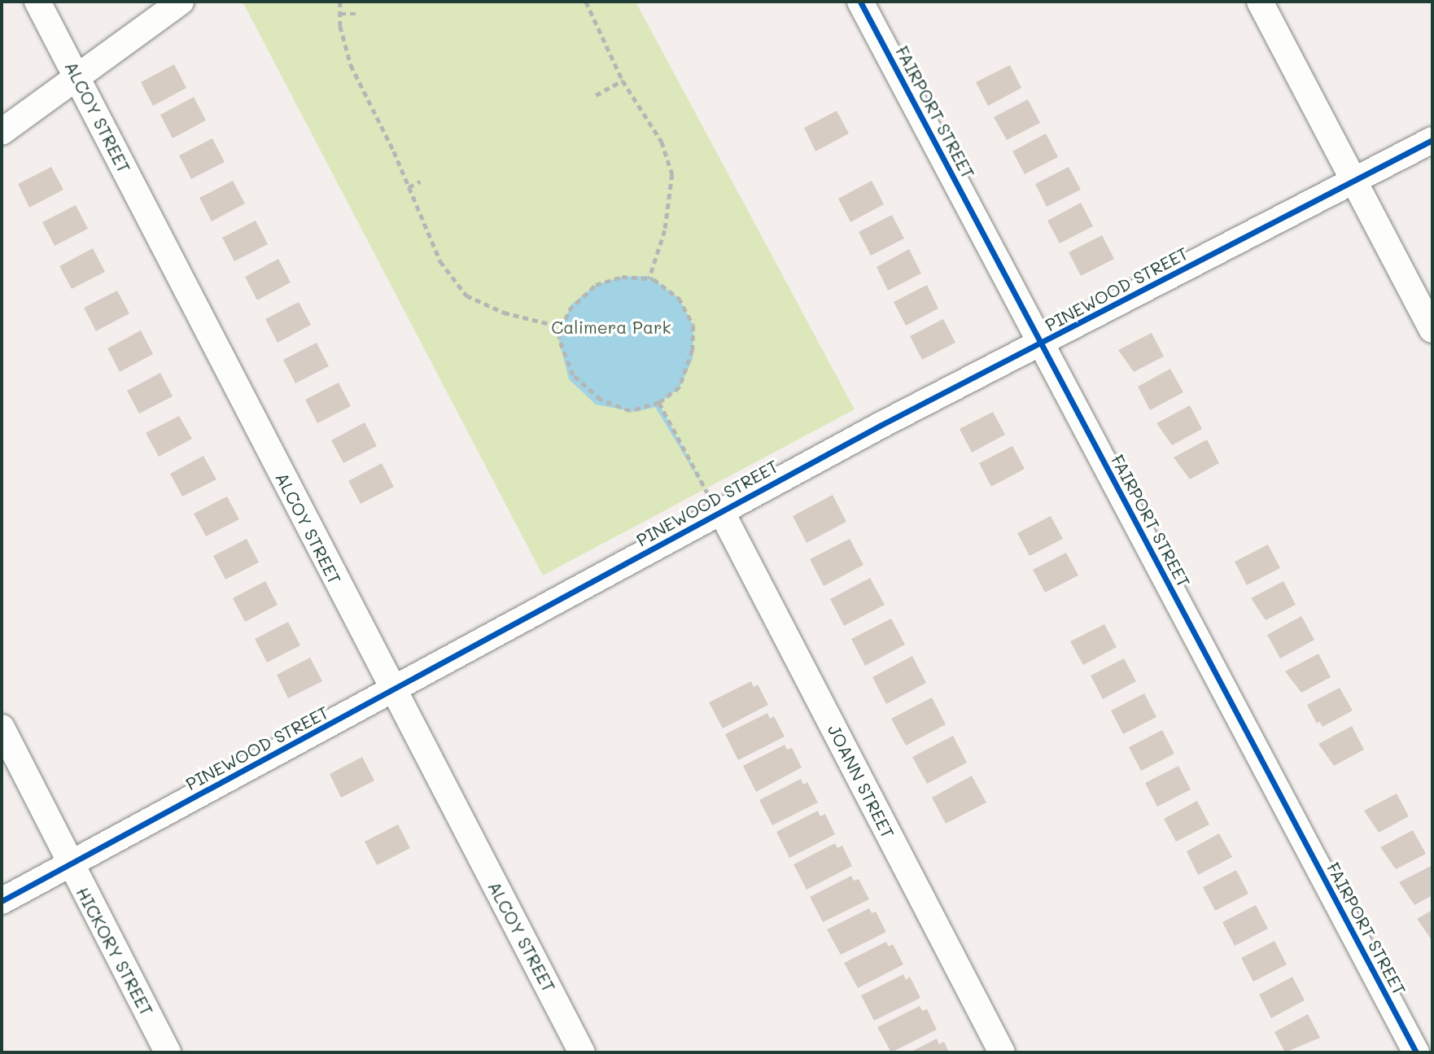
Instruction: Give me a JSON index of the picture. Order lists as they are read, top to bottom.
{
  "streets": {
    "street": [
      "FAIRPORT STREET",
      "ALCOY STREET",
      "PINEWOOD STREET",
      "JOANN STREET",
      "HICKORY STREET"
    ]
  },
  "crossings": [
    ["FAIRPORT STREET", "PINEWOOD STREET"],
    ["ALCOY STREET", "PINEWOOD STREET"],
    ["PINEWOOD STREET", "JOANN STREET"],
    ["PINEWOOD STREET", "HICKORY STREET"]
  ],
  "parks": ["Calimera Park"]
}
